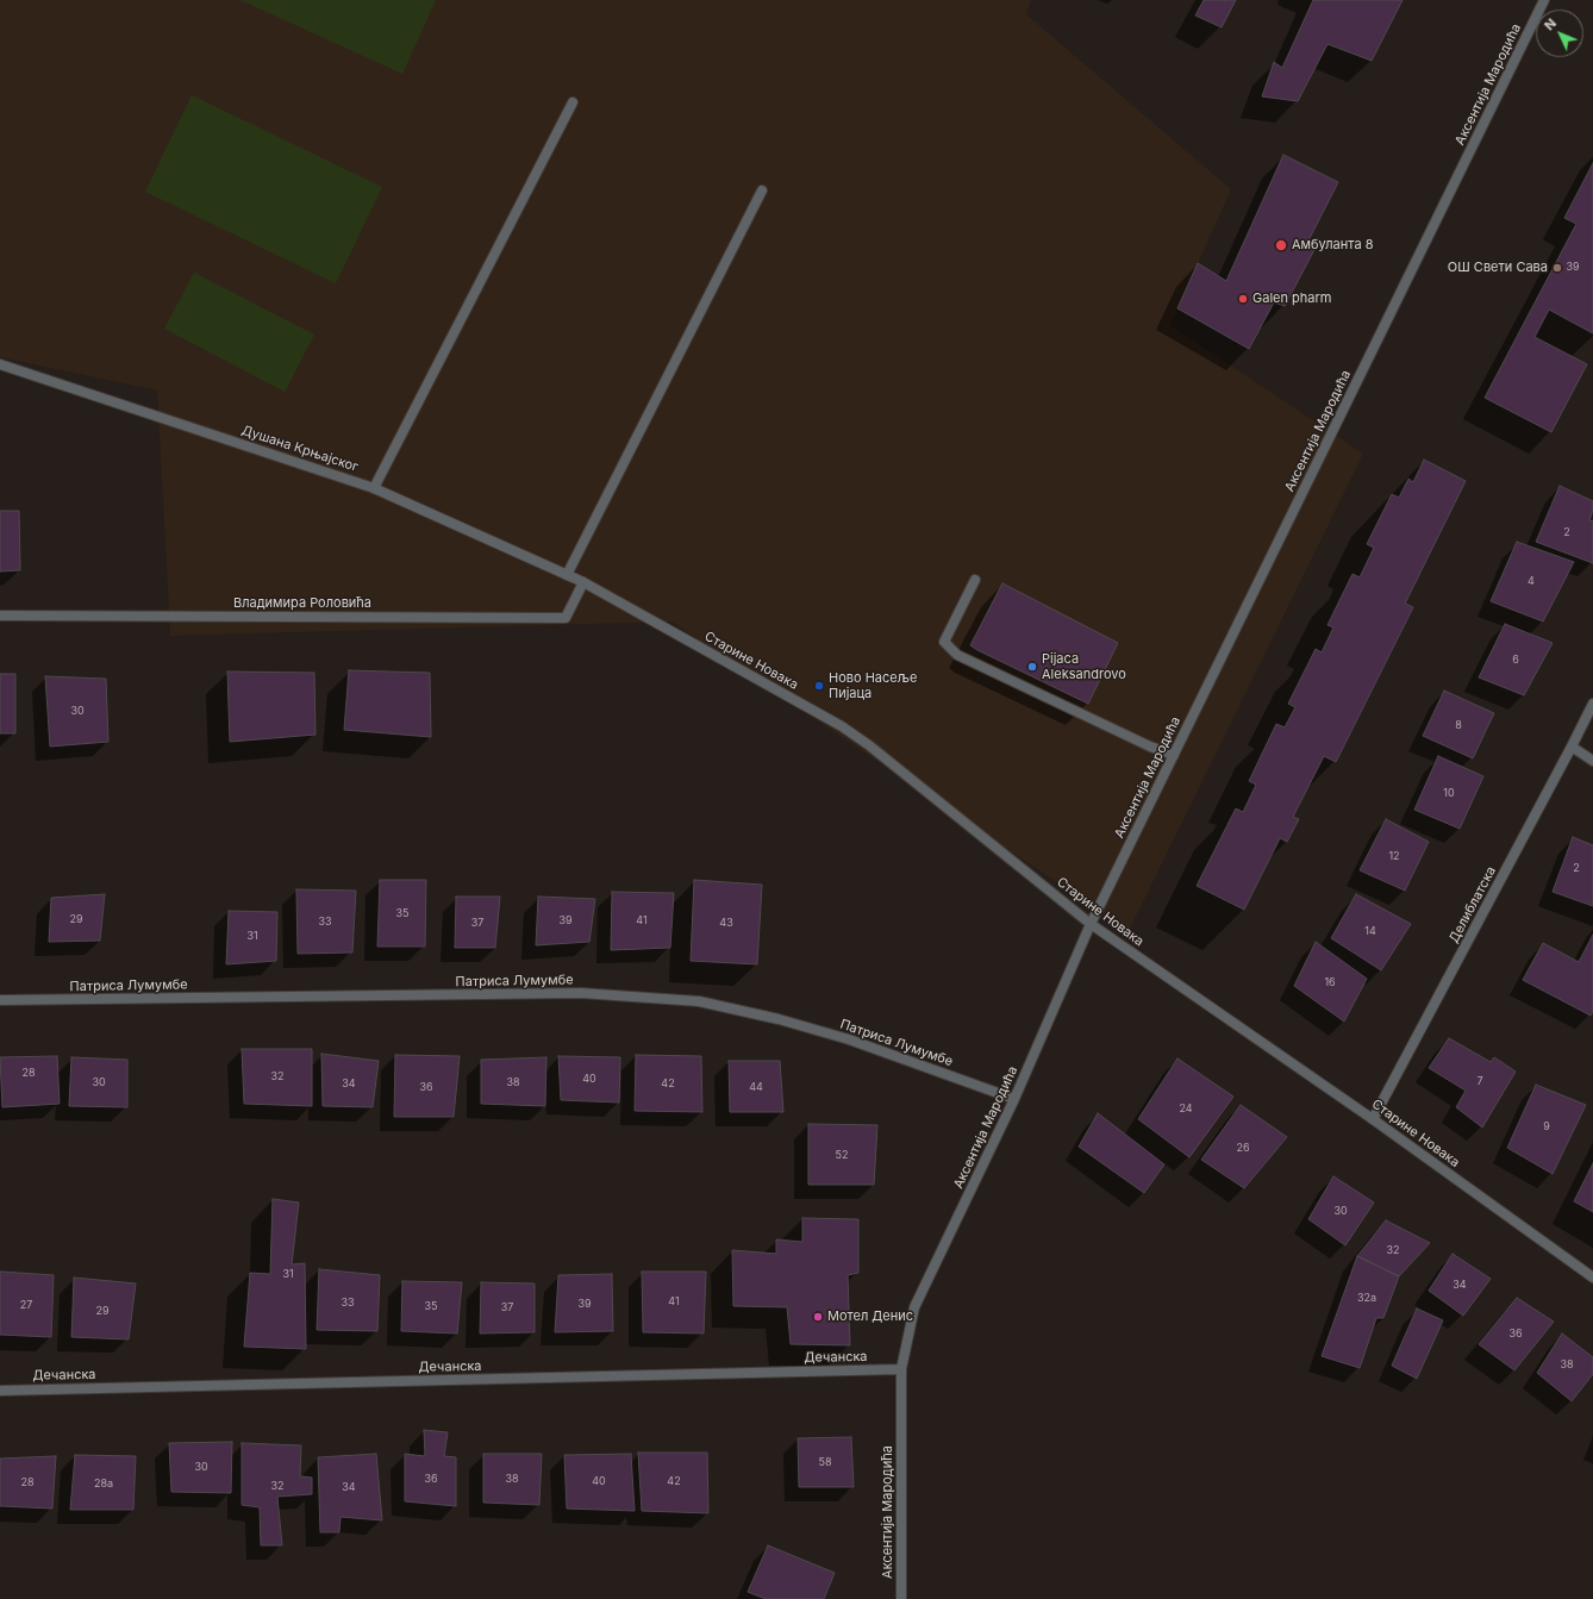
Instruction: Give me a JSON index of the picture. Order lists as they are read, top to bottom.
{
  "streets": {
    "street": [
      "Аксентија Мародића",
      "Душана Крњајског",
      "Владимира Роловића",
      "Старине Новака",
      "Делиблатска",
      "Патриса Лумумбе",
      "Дечанска"
    ]
  },
  "crossings": [
    ["Аксентија Мародића", "Старине Новака"],
    ["Аксентија Мародића", "Патриса Лумумбе"],
    ["Аксентија Мародића", "Дечанска"],
    ["Душана Крњајског", "Владимира Роловића"],
    ["Душана Крњајског", "Старине Новака"],
    ["Владимира Роловића", "Старине Новака"],
    ["Старине Новака", "Делиблатска"]
  ],
  "places": [
    "Амбуланта 8",
    "ОШ Свети Сава",
    "Galen pharm",
    "Pijaca Aleksandrovo",
    "Ново Насеље Пијаца",
    "Мотел Денис"
  ],
  "house_numbers": [
    "39",
    "2",
    "4",
    "6",
    "30",
    "8",
    "10",
    "12",
    "2",
    "35",
    "29",
    "39",
    "41",
    "33",
    "37",
    "43",
    "14",
    "31",
    "16",
    "28",
    "32",
    "40",
    "7",
    "30",
    "38",
    "34",
    "42",
    "36",
    "44",
    "24",
    "9",
    "26",
    "52",
    "30",
    "32",
    "31",
    "34",
    "32a",
    "41",
    "33",
    "39",
    "27",
    "35",
    "37",
    "29",
    "36",
    "38",
    "58",
    "30",
    "36",
    "38",
    "40",
    "42",
    "28",
    "28a",
    "32",
    "34"
  ],
  "north": "top left"
}
